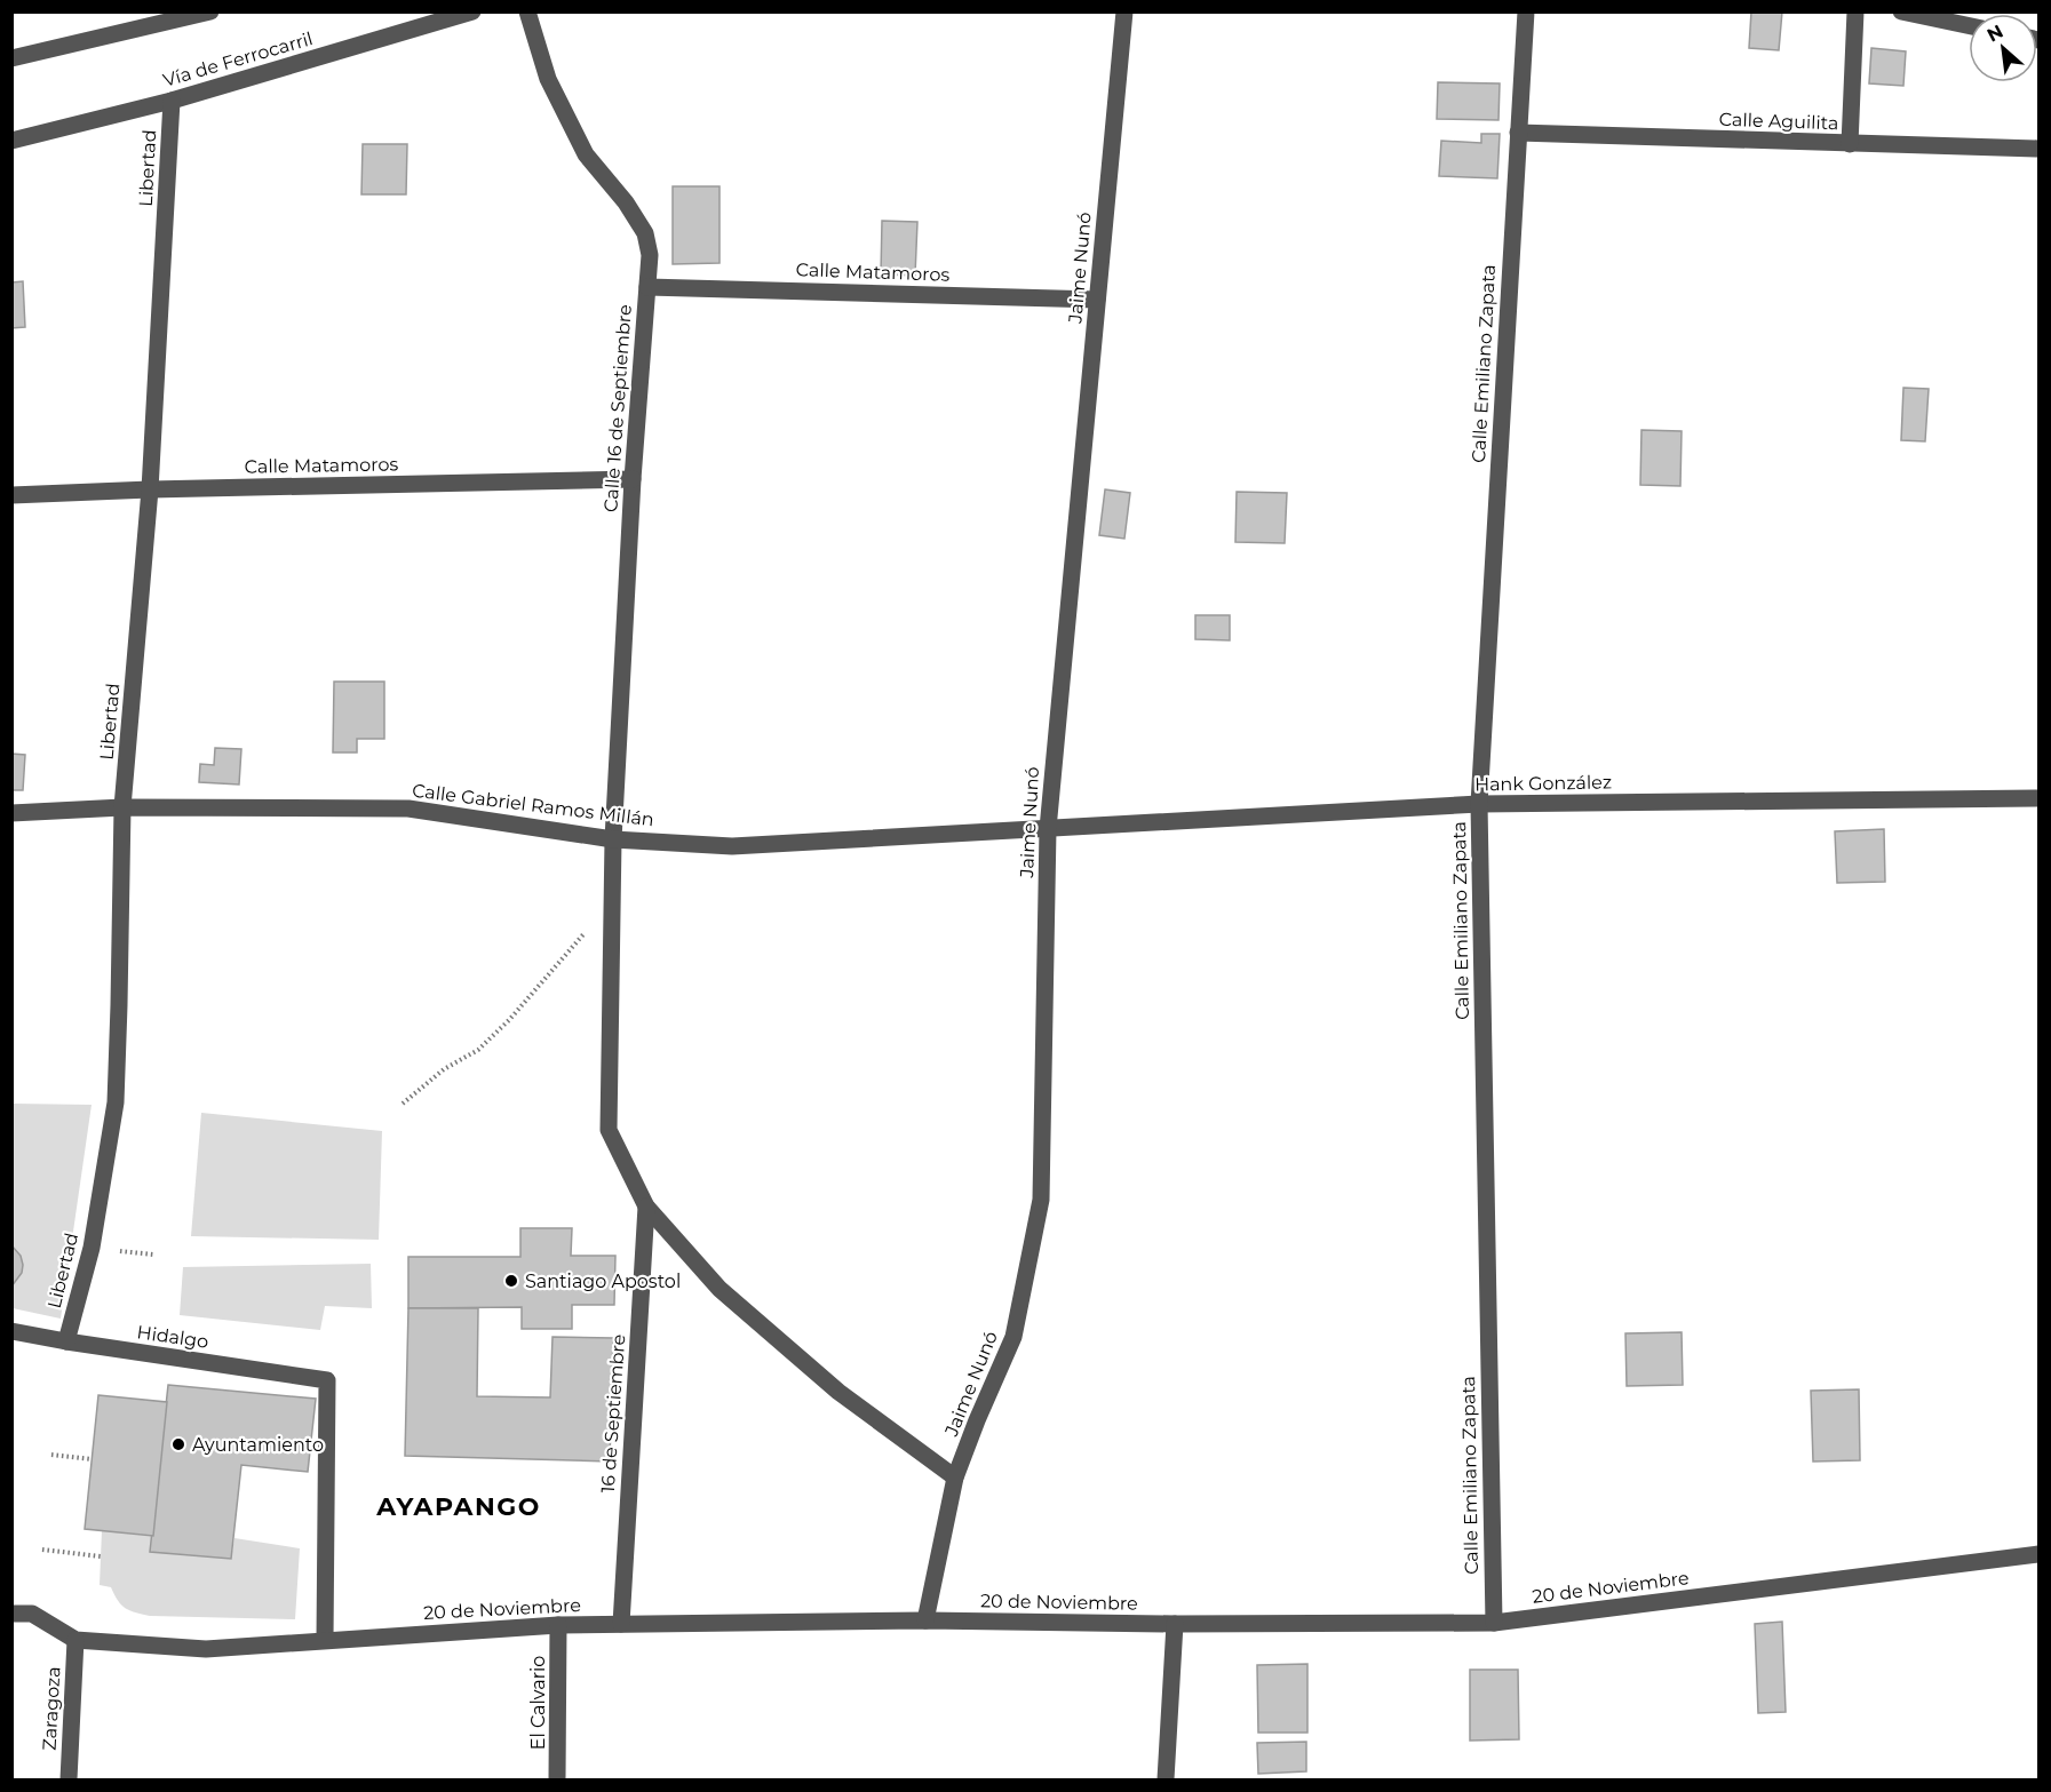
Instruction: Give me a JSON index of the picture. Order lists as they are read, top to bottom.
{
  "streets": {
    "street": [
      "Vía de Ferrocarril",
      "Calle Aguilita",
      "Libertad",
      "Jaime Nunó",
      "Calle Matamoros",
      "Calle Emiliano Zapata",
      "Calle 16 de Septiembre",
      "Hank González",
      "Calle Gabriel Ramos Millán",
      "Hidalgo",
      "16 de Septiembre",
      "20 de Noviembre",
      "El Calvario",
      "Zaragoza"
    ]
  },
  "crossings": [
    ["Vía de Ferrocarril", "Libertad"],
    ["Calle Aguilita", "Calle Emiliano Zapata"],
    ["Libertad", "Calle Matamoros"],
    ["Libertad", "Calle Gabriel Ramos Millán"],
    ["Libertad", "Hidalgo"],
    ["Jaime Nunó", "Calle Matamoros"],
    ["Jaime Nunó", "Hank González"],
    ["Jaime Nunó", "Calle Gabriel Ramos Millán"],
    ["Jaime Nunó", "16 de Septiembre"],
    ["Jaime Nunó", "20 de Noviembre"],
    ["Calle Matamoros", "Calle 16 de Septiembre"],
    ["Calle Emiliano Zapata", "Hank González"],
    ["Calle Emiliano Zapata", "20 de Noviembre"],
    ["Calle 16 de Septiembre", "Calle Gabriel Ramos Millán"],
    ["Calle 16 de Septiembre", "16 de Septiembre"],
    ["Hank González", "Calle Gabriel Ramos Millán"],
    ["Calle Gabriel Ramos Millán", "16 de Septiembre"],
    ["Hidalgo", "20 de Noviembre"],
    ["16 de Septiembre", "20 de Noviembre"],
    ["20 de Noviembre", "El Calvario"],
    ["20 de Noviembre", "Zaragoza"]
  ],
  "districts": ["AYAPANGO"],
  "places": ["Santiago Apostol", "Ayuntamiento"],
  "north": "top left"
}
